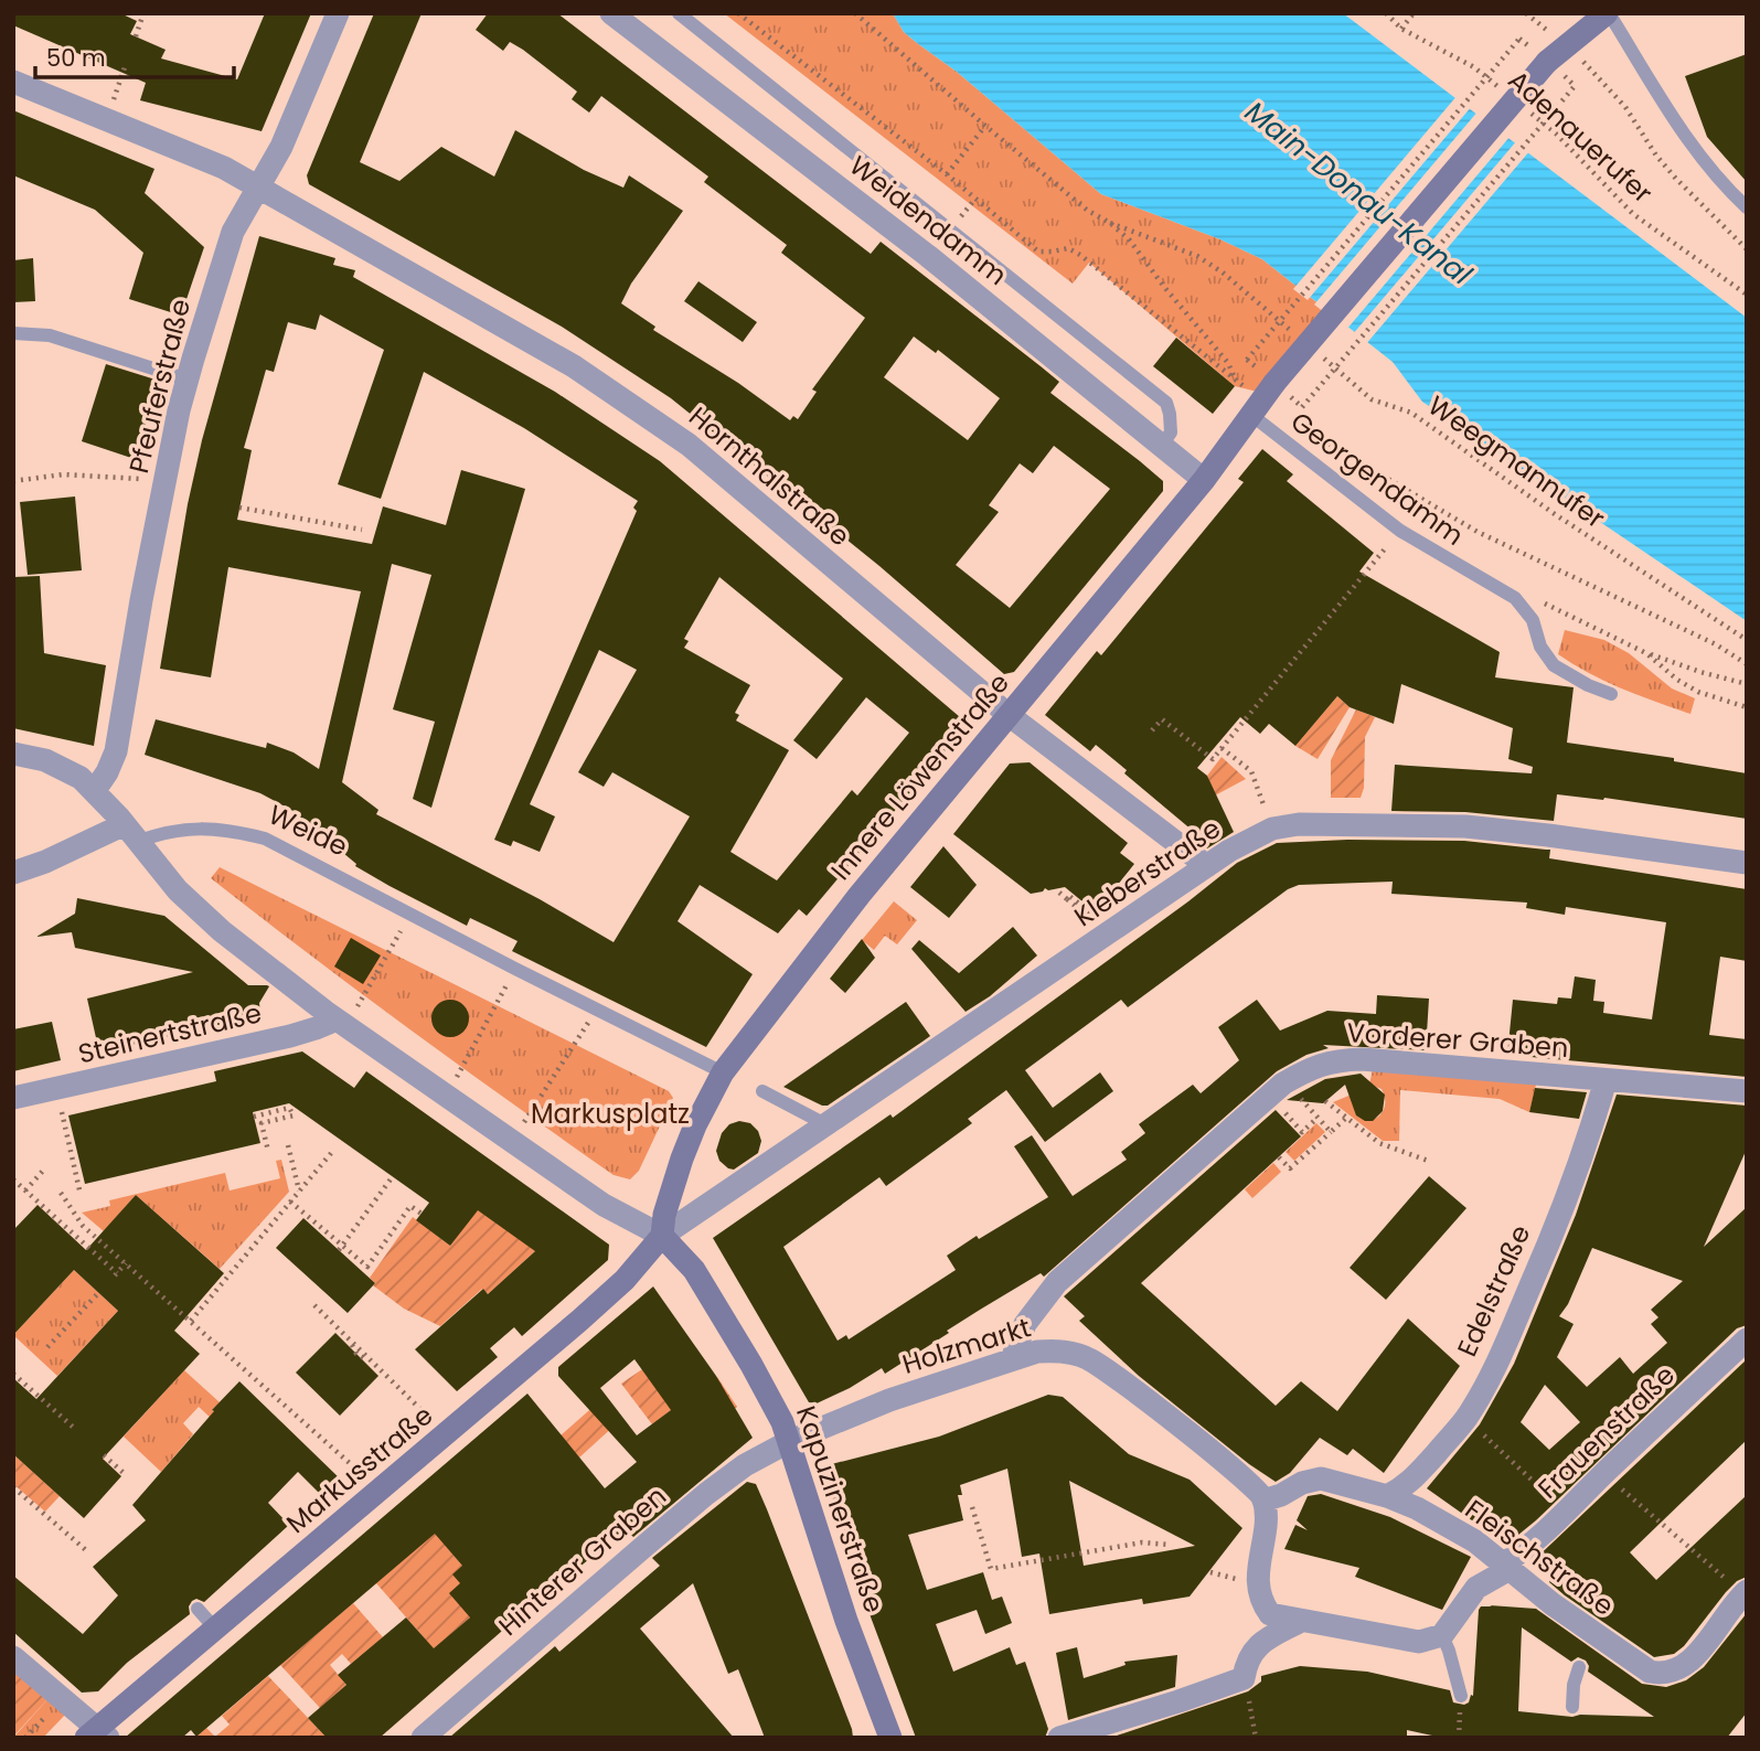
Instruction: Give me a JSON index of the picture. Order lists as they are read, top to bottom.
{
  "streets": {
    "street": [
      "Weidendamm",
      "Pfeuferstraße",
      "Hornthalstraße",
      "Innere Löwenstraße",
      "Weide",
      "Kleberstraße",
      "Steinertstraße",
      "Vorderer Graben",
      "Edelstraße",
      "Holzmarkt",
      "Frauenstraße",
      "Markusstraße",
      "Kapuzinerstraße",
      "Fleischstraße",
      "Hinterer Graben"
    ],
    "lane": ["Georgendamm"],
    "path": ["Adenauerufer", "Weegmannufer"]
  },
  "crossings": [
    ["Weidendamm", "Innere Löwenstraße"],
    ["Pfeuferstraße", "Hornthalstraße"],
    ["Hornthalstraße", "Innere Löwenstraße"],
    ["Hornthalstraße", "Kleberstraße"],
    ["Georgendamm", "Innere Löwenstraße"],
    ["Innere Löwenstraße", "Kleberstraße"],
    ["Innere Löwenstraße", "Markusstraße"],
    ["Innere Löwenstraße", "Kapuzinerstraße"],
    ["Kleberstraße", "Markusstraße"],
    ["Kleberstraße", "Kapuzinerstraße"],
    ["Vorderer Graben", "Edelstraße"],
    ["Vorderer Graben", "Holzmarkt"],
    ["Edelstraße", "Fleischstraße"],
    ["Holzmarkt", "Kapuzinerstraße"],
    ["Holzmarkt", "Fleischstraße"],
    ["Holzmarkt", "Hinterer Graben"],
    ["Frauenstraße", "Fleischstraße"],
    ["Markusstraße", "Kapuzinerstraße"],
    ["Kapuzinerstraße", "Hinterer Graben"]
  ],
  "water": ["Main-Donau-Kanal"],
  "parks": ["Markusplatz"],
  "scale_bar": "50 m"
}
